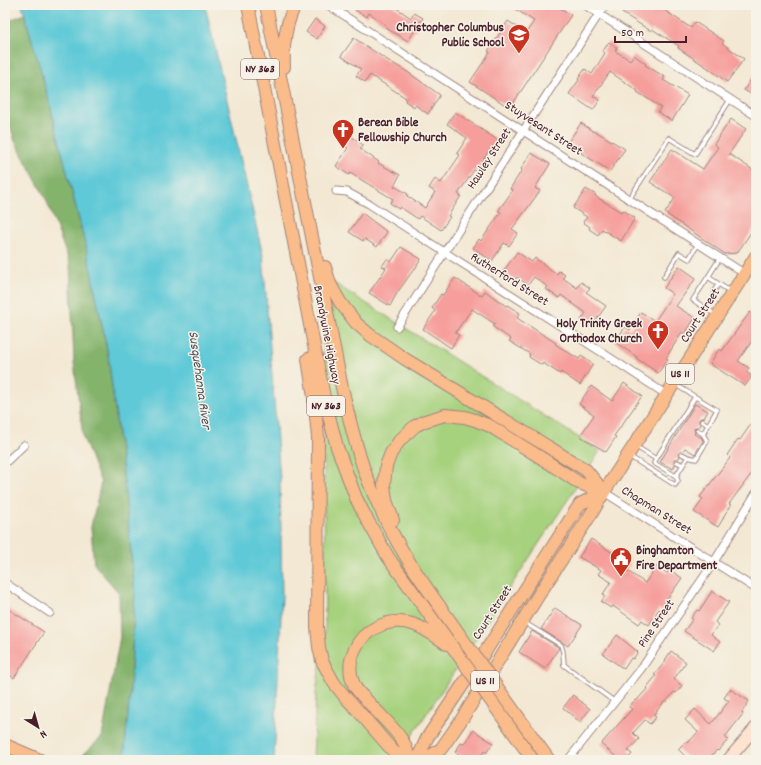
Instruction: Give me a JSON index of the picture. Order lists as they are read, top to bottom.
{
  "streets": {
    "main road": [
      "NY 363",
      "Court Street",
      "Brandywine Highway",
      "US 11"
    ],
    "street": [
      "Stuyvesant Street",
      "Hawley Street",
      "Rutherford Street",
      "Chapman Street",
      "Pine Street"
    ]
  },
  "crossings": [
    ["Stuyvesant Street", "Hawley Street"],
    ["Stuyvesant Street", "Court Street"],
    ["Hawley Street", "Rutherford Street"],
    ["Rutherford Street", "Court Street"],
    ["Court Street", "Chapman Street"],
    ["Chapman Street", "Pine Street"]
  ],
  "water": ["Susquehanna River"],
  "places": {
    "school or university": ["Christopher Columbus Public School"],
    "church": ["Berean Bible Fellowship Church", "Holy Trinity Greek Orthodox Church"],
    "public building": ["Binghamton Fire Department"]
  },
  "scale_bar": "50 m",
  "north": "bottom right"
}
